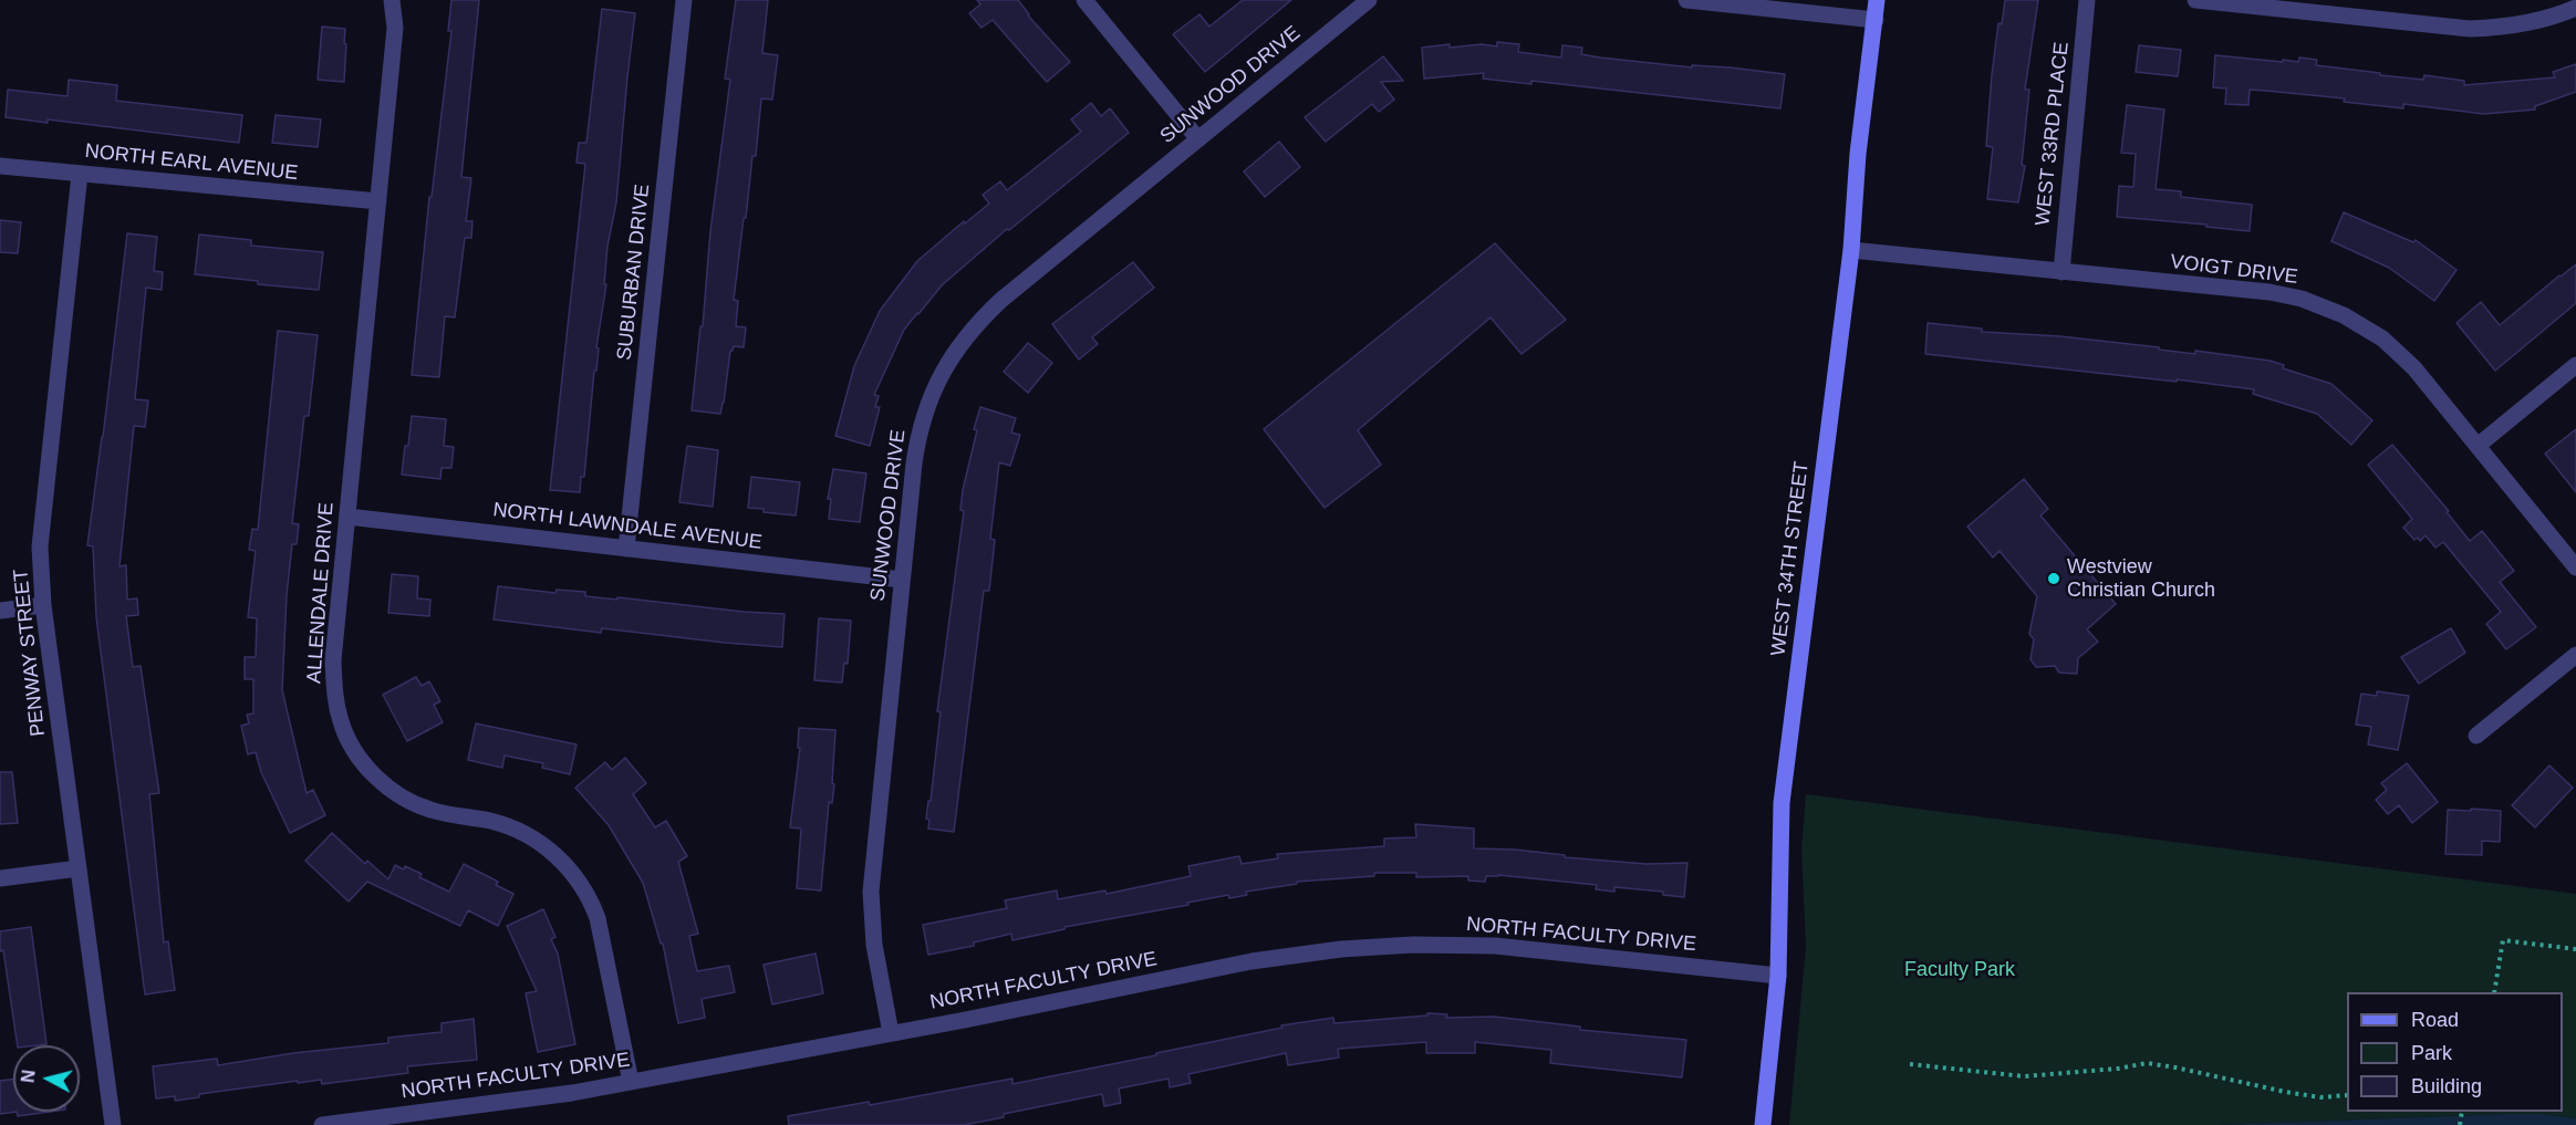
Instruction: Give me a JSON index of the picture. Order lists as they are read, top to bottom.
{
  "streets": {
    "street": [
      "SUNWOOD DRIVE",
      "WEST 33RD PLACE",
      "NORTH EARL AVENUE",
      "VOIGT DRIVE",
      "SUBURBAN DRIVE",
      "NORTH LAWNDALE AVENUE",
      "WEST 34TH STREET",
      "ALLENDALE DRIVE",
      "PENWAY STREET",
      "NORTH FACULTY DRIVE"
    ]
  },
  "crossings": [
    ["SUNWOOD DRIVE", "NORTH LAWNDALE AVENUE"],
    ["SUNWOOD DRIVE", "NORTH FACULTY DRIVE"],
    ["WEST 33RD PLACE", "VOIGT DRIVE"],
    ["NORTH EARL AVENUE", "ALLENDALE DRIVE"],
    ["NORTH EARL AVENUE", "PENWAY STREET"],
    ["VOIGT DRIVE", "WEST 34TH STREET"],
    ["SUBURBAN DRIVE", "NORTH LAWNDALE AVENUE"],
    ["NORTH LAWNDALE AVENUE", "ALLENDALE DRIVE"],
    ["WEST 34TH STREET", "NORTH FACULTY DRIVE"],
    ["ALLENDALE DRIVE", "NORTH FACULTY DRIVE"]
  ],
  "parks": ["Faculty Park"],
  "places": ["Westview Christian Church"],
  "legend": ["Road", "Park", "Building"],
  "north": "left"
}
